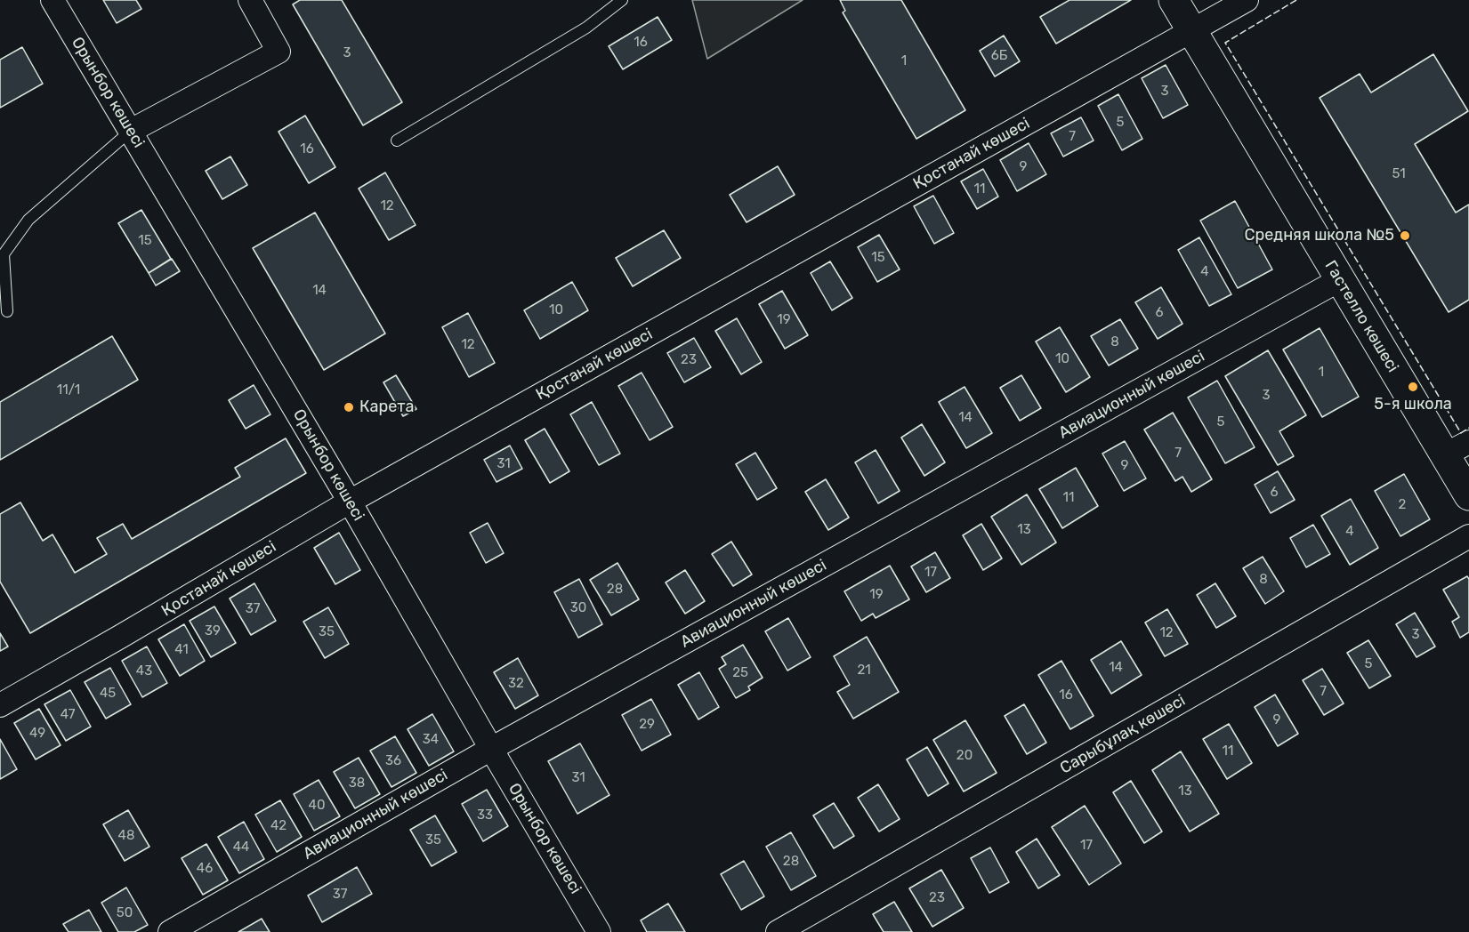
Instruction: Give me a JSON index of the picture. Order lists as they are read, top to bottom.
{
  "streets": {
    "street": [
      "Орынбор көшесі",
      "Қостанай көшесі",
      "Гастелло көшесі",
      "Авиационный көшесі",
      "Сарыбұлақ көшесі"
    ]
  },
  "crossings": [
    ["Орынбор көшесі", "Қостанай көшесі"],
    ["Орынбор көшесі", "Авиационный көшесі"],
    ["Қостанай көшесі", "Гастелло көшесі"],
    ["Гастелло көшесі", "Авиационный көшесі"]
  ],
  "places": ["Средняя школа №5", "5-я школа", "Карета"],
  "house_numbers": [
    "16",
    "3",
    "6Б",
    "1",
    "3",
    "5",
    "7",
    "16",
    "9",
    "51",
    "11",
    "12",
    "15",
    "15",
    "4",
    "14",
    "10",
    "6",
    "19",
    "8",
    "12",
    "10",
    "23",
    "1",
    "11/1",
    "3",
    "14",
    "5",
    "7",
    "31",
    "9",
    "6",
    "11",
    "2",
    "13",
    "4",
    "17",
    "8",
    "28",
    "19",
    "30",
    "37",
    "39",
    "35",
    "12",
    "3",
    "41",
    "5",
    "14",
    "21",
    "43",
    "25",
    "32",
    "7",
    "45",
    "16",
    "47",
    "9",
    "29",
    "49",
    "34",
    "11",
    "20",
    "36",
    "31",
    "38",
    "13",
    "40",
    "33",
    "42",
    "48",
    "35",
    "17",
    "44",
    "28",
    "46",
    "37",
    "23",
    "50"
  ]
}
